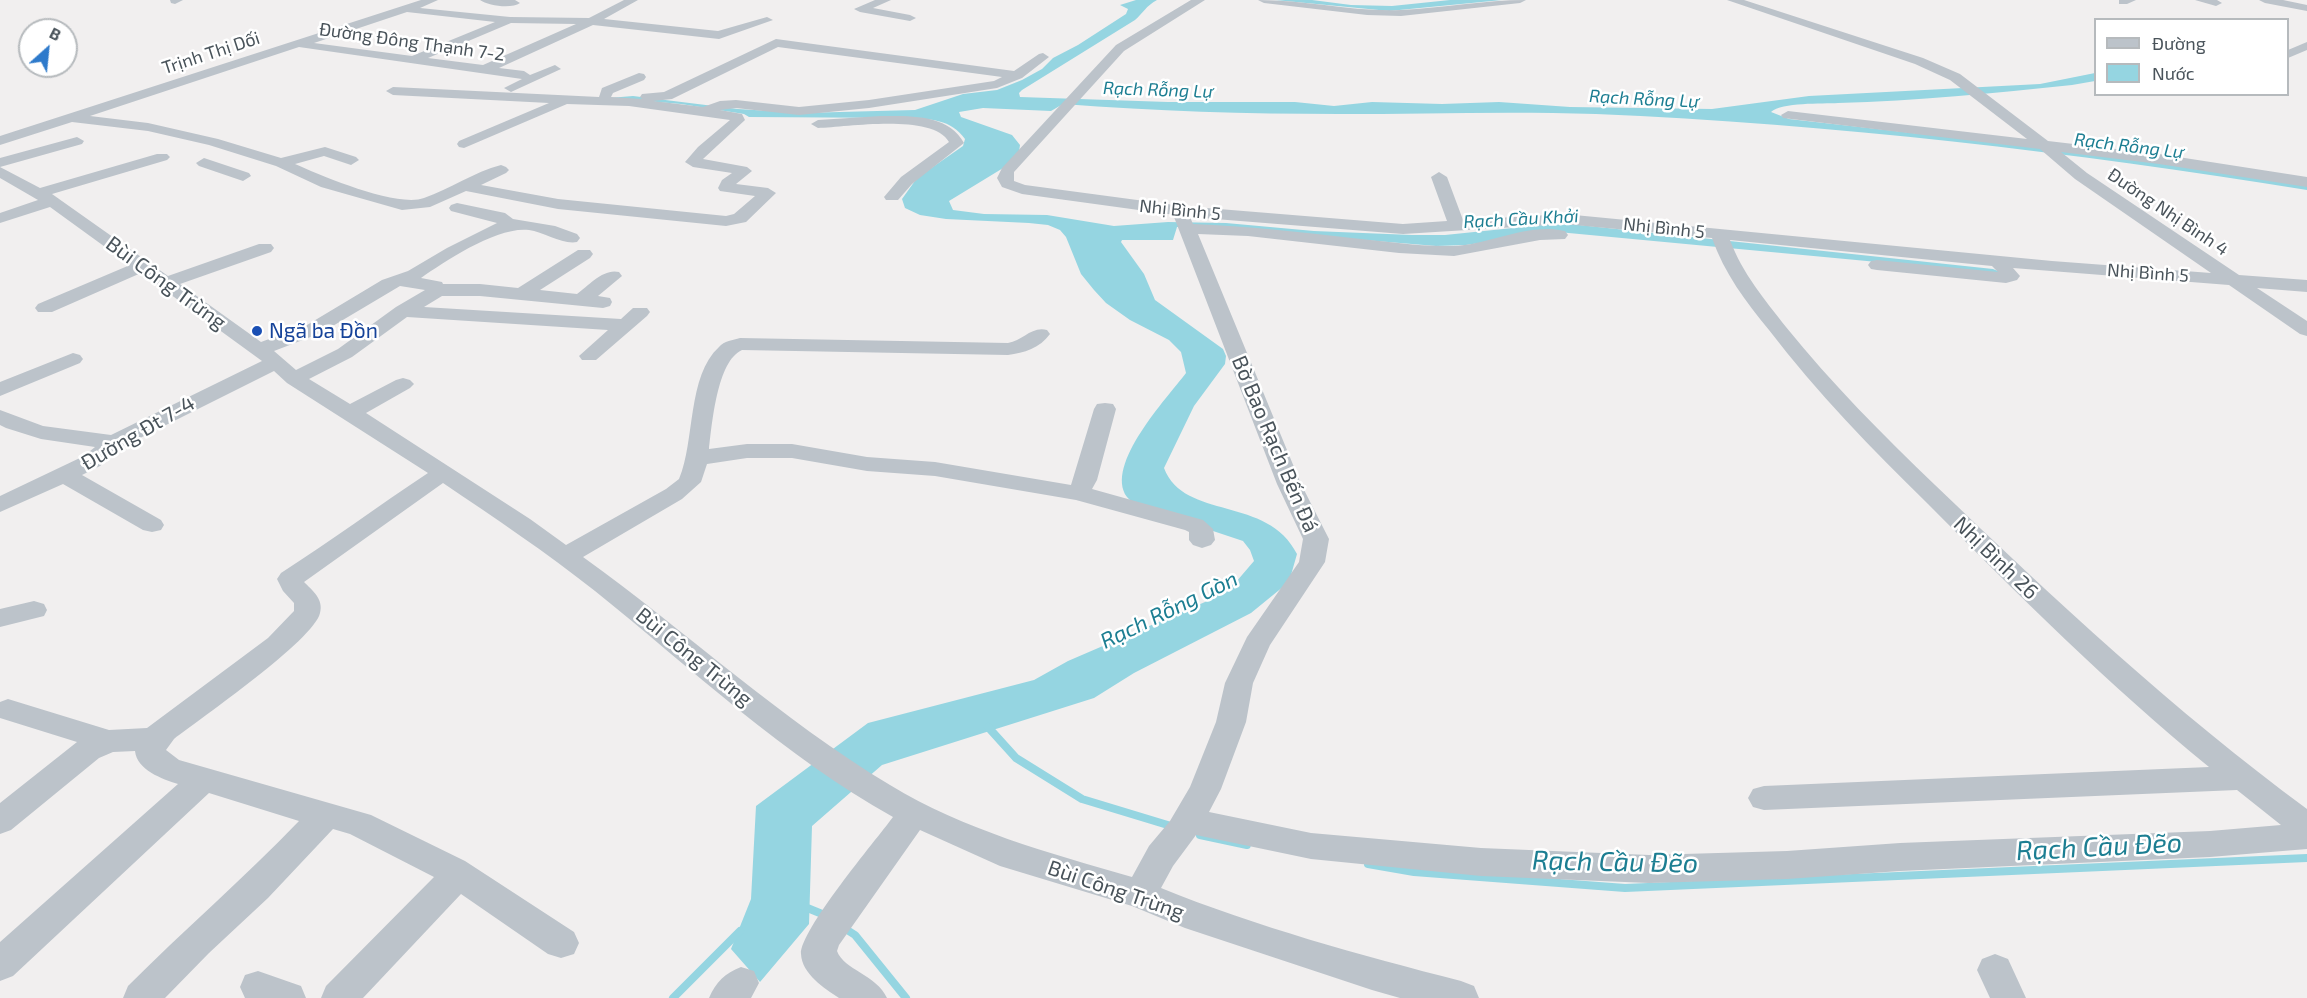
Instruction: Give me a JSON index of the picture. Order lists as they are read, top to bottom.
{
  "streets": {
    "street": [
      "Đường Đông Thạnh 7-2",
      "Trịnh Thị Dối",
      "Nhị Bình 5",
      "Đường Nhị Bình 4",
      "Bùi Công Trừng",
      "Đường Đt 7-4",
      "Bờ Bao Rạch Bến Đá",
      "Nhị Bình 26"
    ]
  },
  "crossings": [
    ["Đường Đông Thạnh 7-2", "Trịnh Thị Dối"],
    ["Nhị Bình 5", "Đường Nhị Bình 4"],
    ["Nhị Bình 5", "Bờ Bao Rạch Bến Đá"],
    ["Nhị Bình 5", "Nhị Bình 26"],
    ["Bùi Công Trừng", "Đường Đt 7-4"],
    ["Bùi Công Trừng", "Bờ Bao Rạch Bến Đá"]
  ],
  "water": [
    "Rạch Rỗng Lự",
    "Rạch Cầu Khởi",
    "Rạch Rỗng Gòn",
    "Rạch Cầu Đẽo"
  ],
  "places": ["Ngã ba Đồn"],
  "legend": ["Đường", "Nước"],
  "north": "top right"
}
